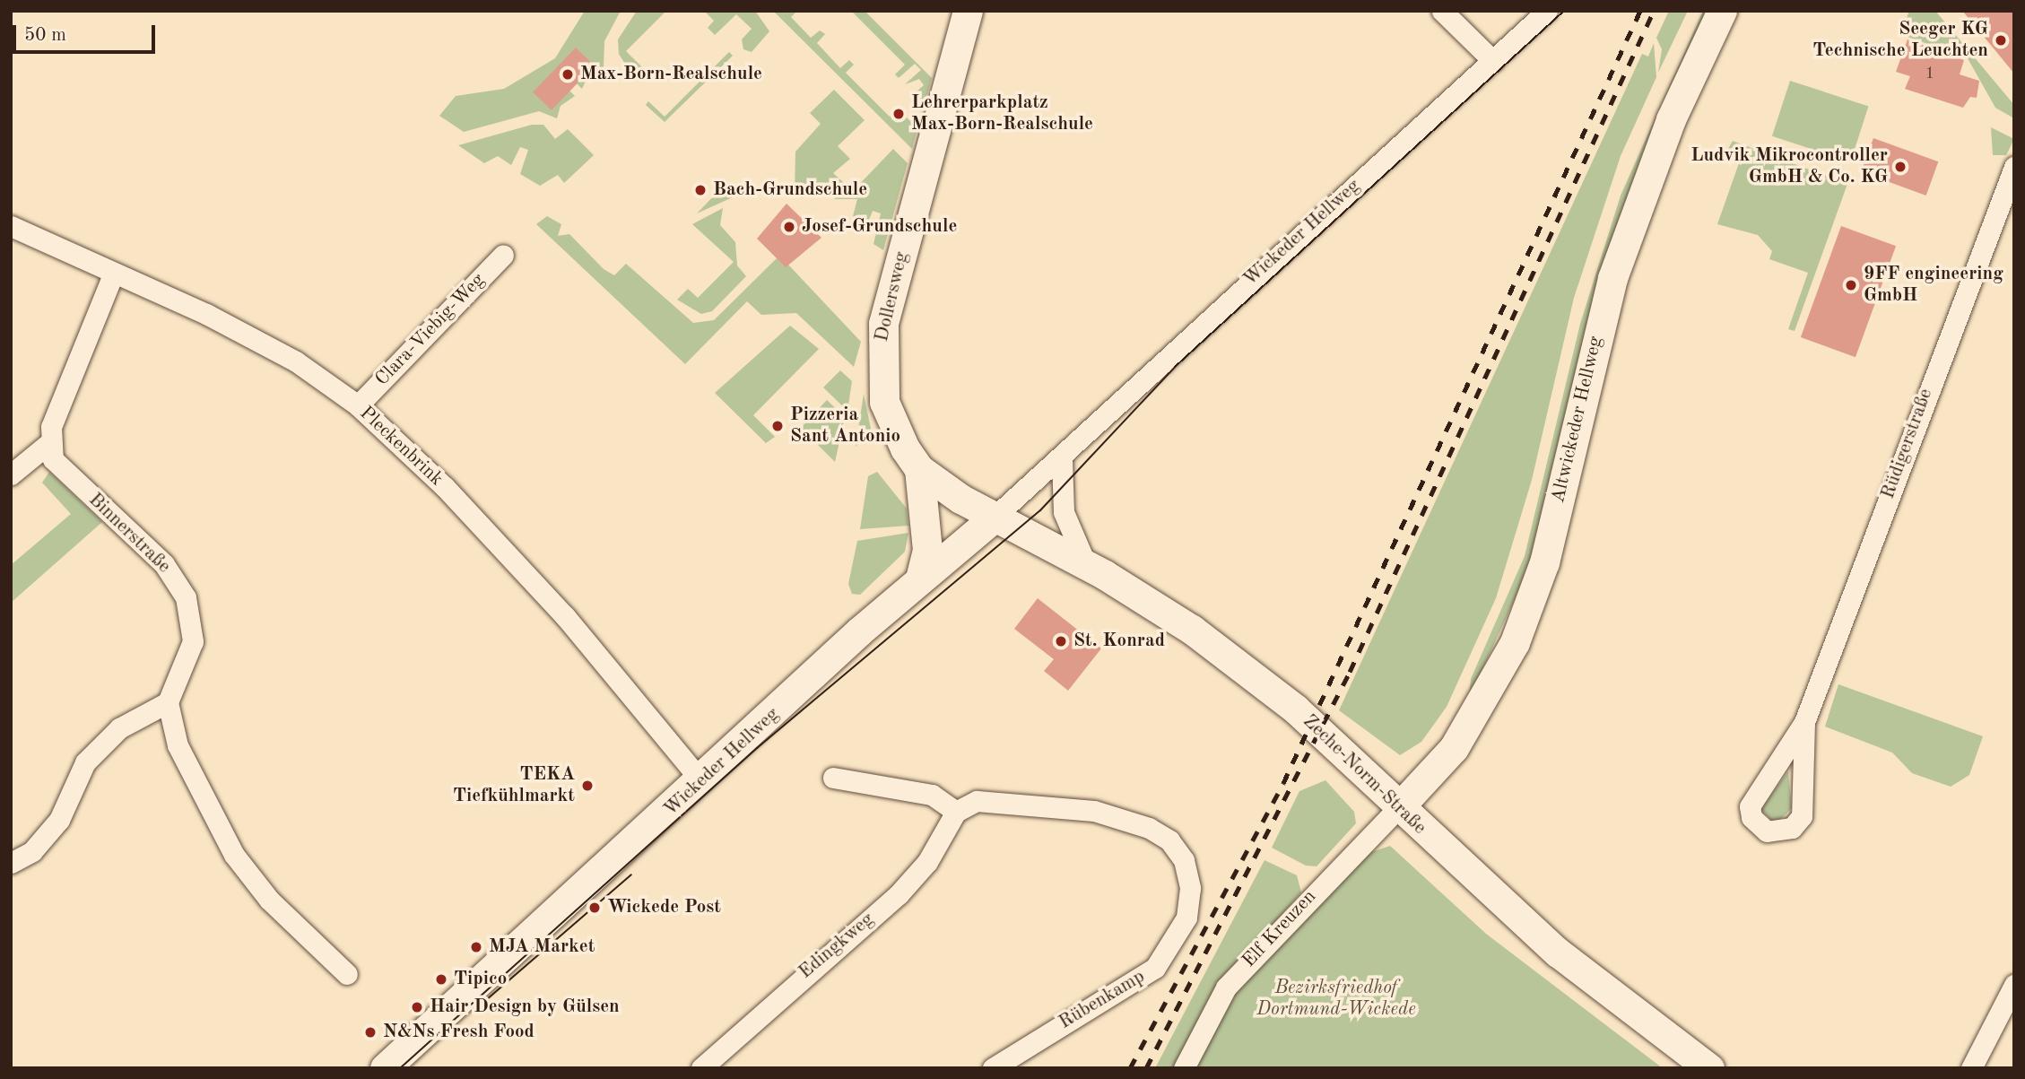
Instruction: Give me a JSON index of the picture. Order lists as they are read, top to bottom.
{
  "streets": {
    "main road": [
      "Wickeder Hellweg",
      "Dollersweg",
      "Altwickeder Hellweg",
      "Zeche-Norm-Straße"
    ],
    "street": [
      "Clara-Viebig-Weg",
      "Rüdigerstraße",
      "Pleckenbrink",
      "Binnerstraße",
      "Elf Kreuzen",
      "Edingkweg",
      "Rübenkamp"
    ]
  },
  "crossings": [
    ["Wickeder Hellweg", "Dollersweg"],
    ["Wickeder Hellweg", "Pleckenbrink"],
    ["Wickeder Hellweg", "Zeche-Norm-Straße"],
    ["Dollersweg", "Zeche-Norm-Straße"],
    ["Clara-Viebig-Weg", "Pleckenbrink"],
    ["Altwickeder Hellweg", "Zeche-Norm-Straße"],
    ["Altwickeder Hellweg", "Elf Kreuzen"],
    ["Zeche-Norm-Straße", "Elf Kreuzen"],
    ["Edingkweg", "Rübenkamp"]
  ],
  "parks": ["Bezirksfriedhof Dortmund-Wickede"],
  "places": [
    "Seeger KG Technische Leuchten",
    "Max-Born-Realschule",
    "Lehrerparkplatz Max-Born-Realschule",
    "Ludvik Mikrocontroller GmbH & Co. KG",
    "Bach-Grundschule",
    "Josef-Grundschule",
    "9FF engineering GmbH",
    "Pizzeria Sant Antonio",
    "St. Konrad",
    "TEKA Tiefkühlmarkt",
    "Wickede Post",
    "MJA Market",
    "Tipico",
    "Hair Design by Gülsen",
    "N&Ns Fresh Food"
  ],
  "house_numbers": ["1"],
  "scale_bar": "50 m"
}
